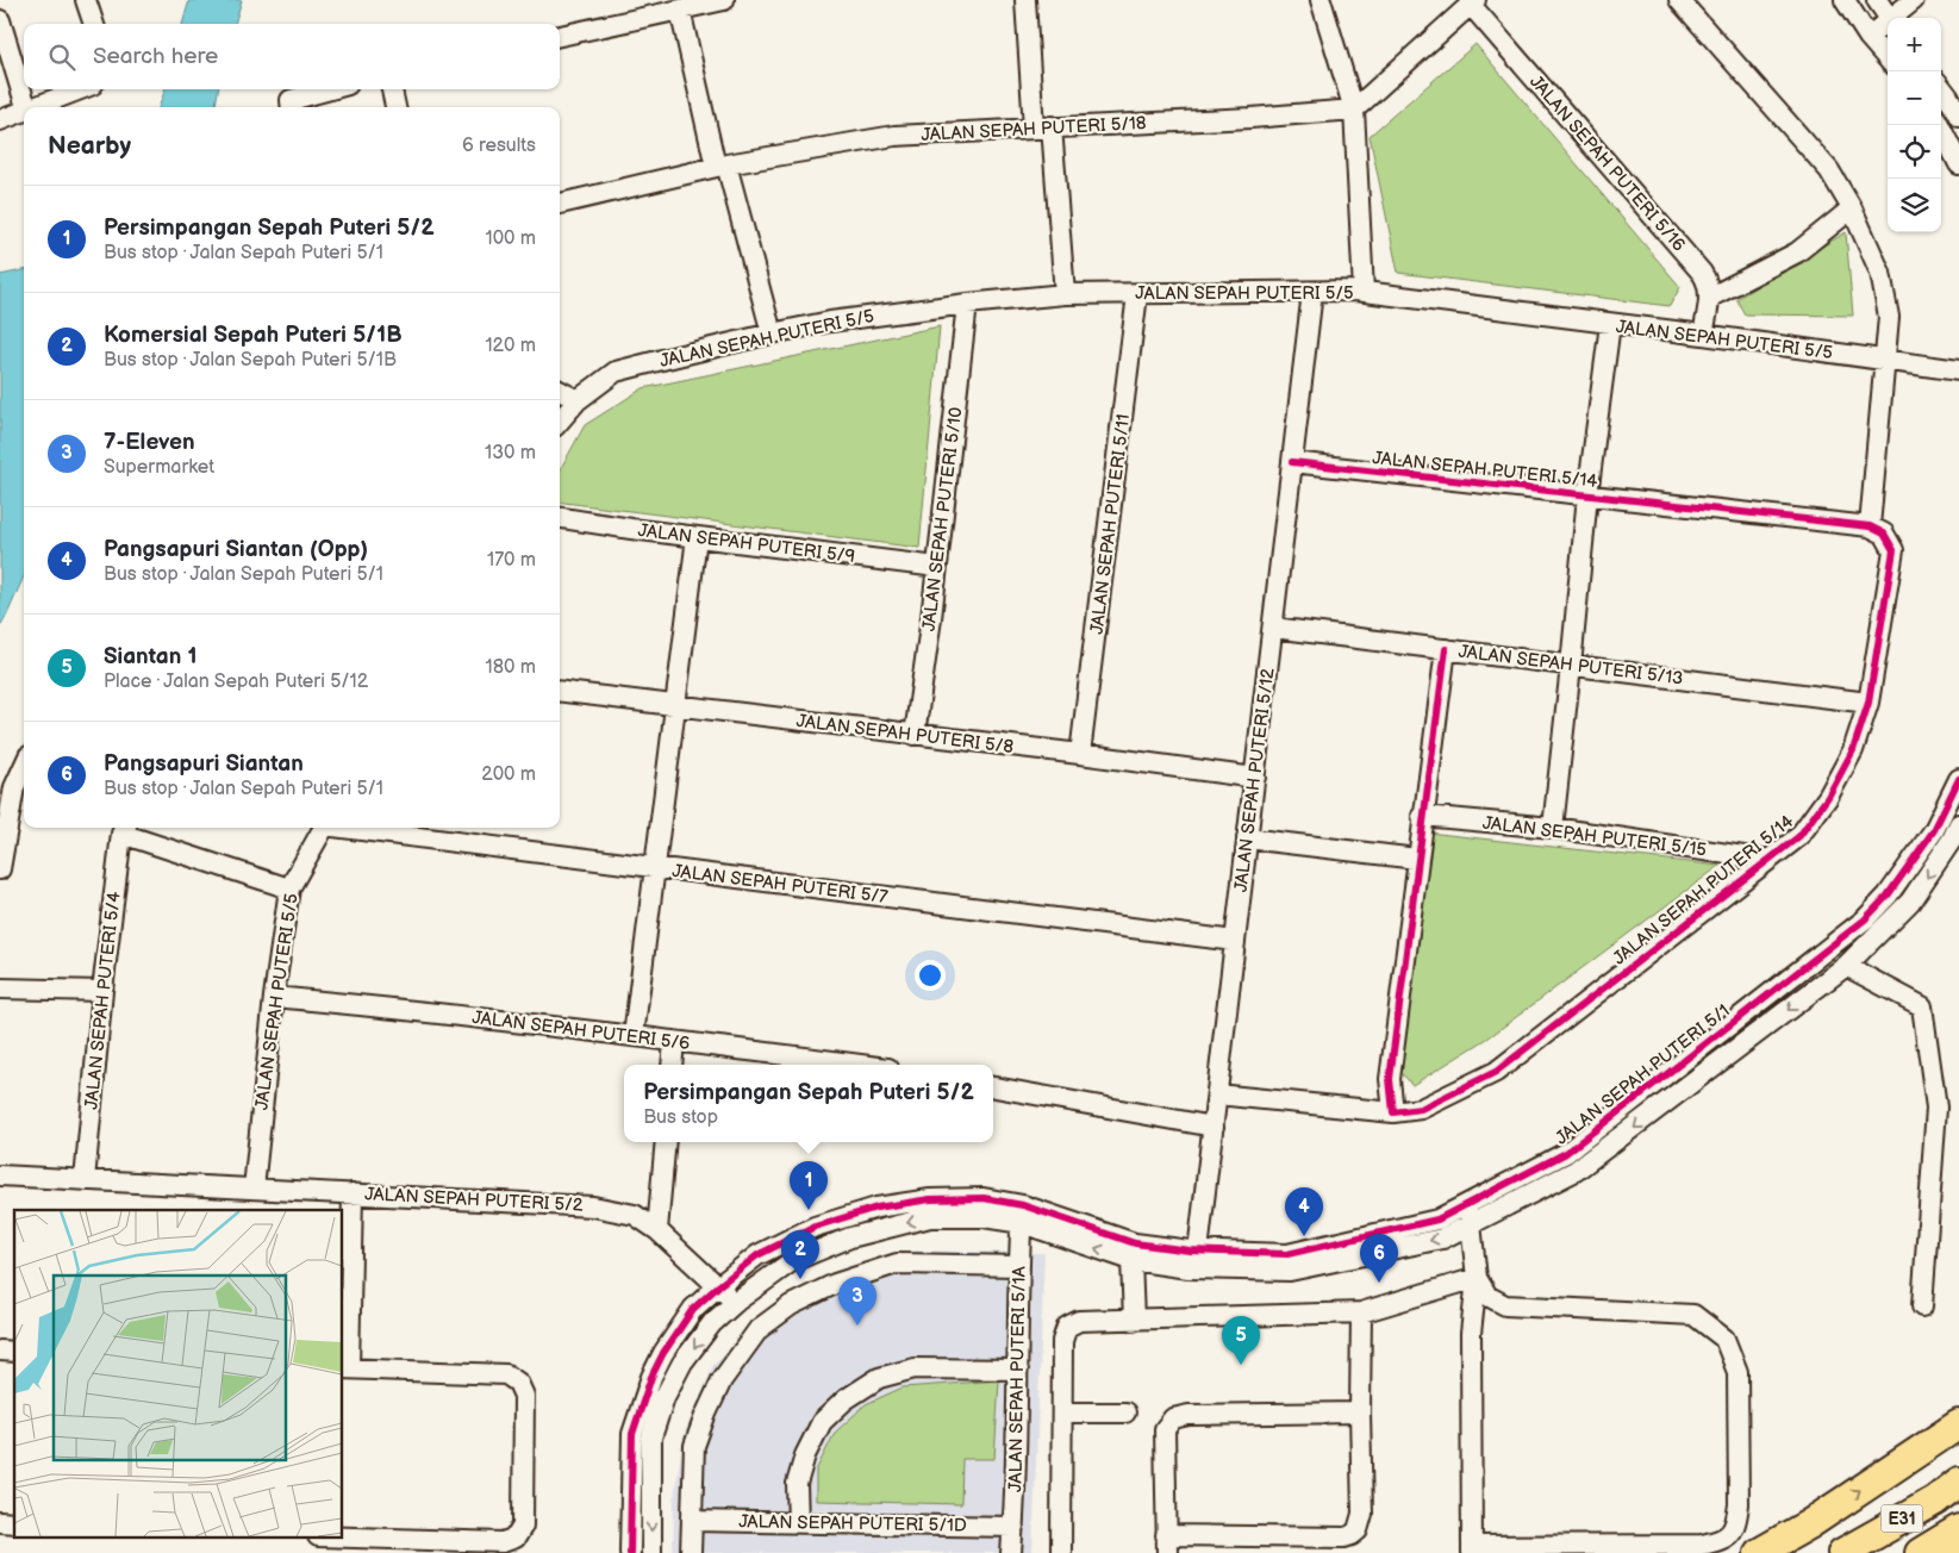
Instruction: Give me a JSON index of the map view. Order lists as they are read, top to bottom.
{
  "streets": {
    "highway": ["E31"],
    "street": [
      "JALAN SEPAH PUTERI 5/18",
      "JALAN SEPAH PUTERI 5/16",
      "JALAN SEPAH PUTERI 5/5",
      "JALAN SEPAH PUTERI 5/14",
      "JALAN SEPAH PUTERI 5/10",
      "JALAN SEPAH PUTERI 5/11",
      "JALAN SEPAH PUTERI 5/9",
      "JALAN SEPAH PUTERI 5/13",
      "JALAN SEPAH PUTERI 5/8",
      "JALAN SEPAH PUTERI 5/12",
      "JALAN SEPAH PUTERI 5/15",
      "JALAN SEPAH PUTERI 5/7",
      "JALAN SEPAH PUTERI 5/4",
      "JALAN SEPAH PUTERI 5/6",
      "JALAN SEPAH PUTERI 5/1",
      "JALAN SEPAH PUTERI 5/2",
      "JALAN SEPAH PUTERI 5/1A",
      "JALAN SEPAH PUTERI 5/1D"
    ]
  },
  "crossings": [
    ["JALAN SEPAH PUTERI 5/16", "JALAN SEPAH PUTERI 5/5"],
    ["JALAN SEPAH PUTERI 5/5", "JALAN SEPAH PUTERI 5/10"],
    ["JALAN SEPAH PUTERI 5/5", "JALAN SEPAH PUTERI 5/11"],
    ["JALAN SEPAH PUTERI 5/5", "JALAN SEPAH PUTERI 5/12"],
    ["JALAN SEPAH PUTERI 5/5", "JALAN SEPAH PUTERI 5/6"],
    ["JALAN SEPAH PUTERI 5/5", "JALAN SEPAH PUTERI 5/2"],
    ["JALAN SEPAH PUTERI 5/14", "JALAN SEPAH PUTERI 5/13"],
    ["JALAN SEPAH PUTERI 5/14", "JALAN SEPAH PUTERI 5/12"],
    ["JALAN SEPAH PUTERI 5/14", "JALAN SEPAH PUTERI 5/15"],
    ["JALAN SEPAH PUTERI 5/10", "JALAN SEPAH PUTERI 5/9"],
    ["JALAN SEPAH PUTERI 5/10", "JALAN SEPAH PUTERI 5/8"],
    ["JALAN SEPAH PUTERI 5/11", "JALAN SEPAH PUTERI 5/8"],
    ["JALAN SEPAH PUTERI 5/13", "JALAN SEPAH PUTERI 5/12"],
    ["JALAN SEPAH PUTERI 5/8", "JALAN SEPAH PUTERI 5/12"],
    ["JALAN SEPAH PUTERI 5/12", "JALAN SEPAH PUTERI 5/7"],
    ["JALAN SEPAH PUTERI 5/12", "JALAN SEPAH PUTERI 5/1"],
    ["JALAN SEPAH PUTERI 5/4", "JALAN SEPAH PUTERI 5/2"],
    ["JALAN SEPAH PUTERI 5/1", "JALAN SEPAH PUTERI 5/2"],
    ["JALAN SEPAH PUTERI 5/1", "JALAN SEPAH PUTERI 5/1A"],
    ["JALAN SEPAH PUTERI 5/1A", "JALAN SEPAH PUTERI 5/1D"]
  ],
  "page": {
    "map_buttons": ["+", "−"],
    "search": "Search here",
    "heading": ["Nearby", "6 results"],
    "list": [
      {
        "mark": "1",
        "name": "Persimpangan Sepah Puteri 5/2",
        "note": "Bus stop · Jalan Sepah Puteri 5/1",
        "value": "100 m"
      },
      {
        "mark": "2",
        "name": "Komersial Sepah Puteri 5/1B",
        "note": "Bus stop · Jalan Sepah Puteri 5/1B",
        "value": "120 m"
      },
      {
        "mark": "3",
        "name": "7-Eleven",
        "note": "Supermarket",
        "value": "130 m"
      },
      {
        "mark": "4",
        "name": "Pangsapuri Siantan (Opp)",
        "note": "Bus stop · Jalan Sepah Puteri 5/1",
        "value": "170 m"
      },
      {
        "mark": "5",
        "name": "Siantan 1",
        "note": "Place · Jalan Sepah Puteri 5/12",
        "value": "180 m"
      },
      {
        "mark": "6",
        "name": "Pangsapuri Siantan",
        "note": "Bus stop · Jalan Sepah Puteri 5/1",
        "value": "200 m"
      }
    ],
    "popup": ["Persimpangan Sepah Puteri 5/2", "Bus stop"],
    "pins": [
      "1",
      "4",
      "2",
      "6",
      "3",
      "5"
    ]
  }
}
